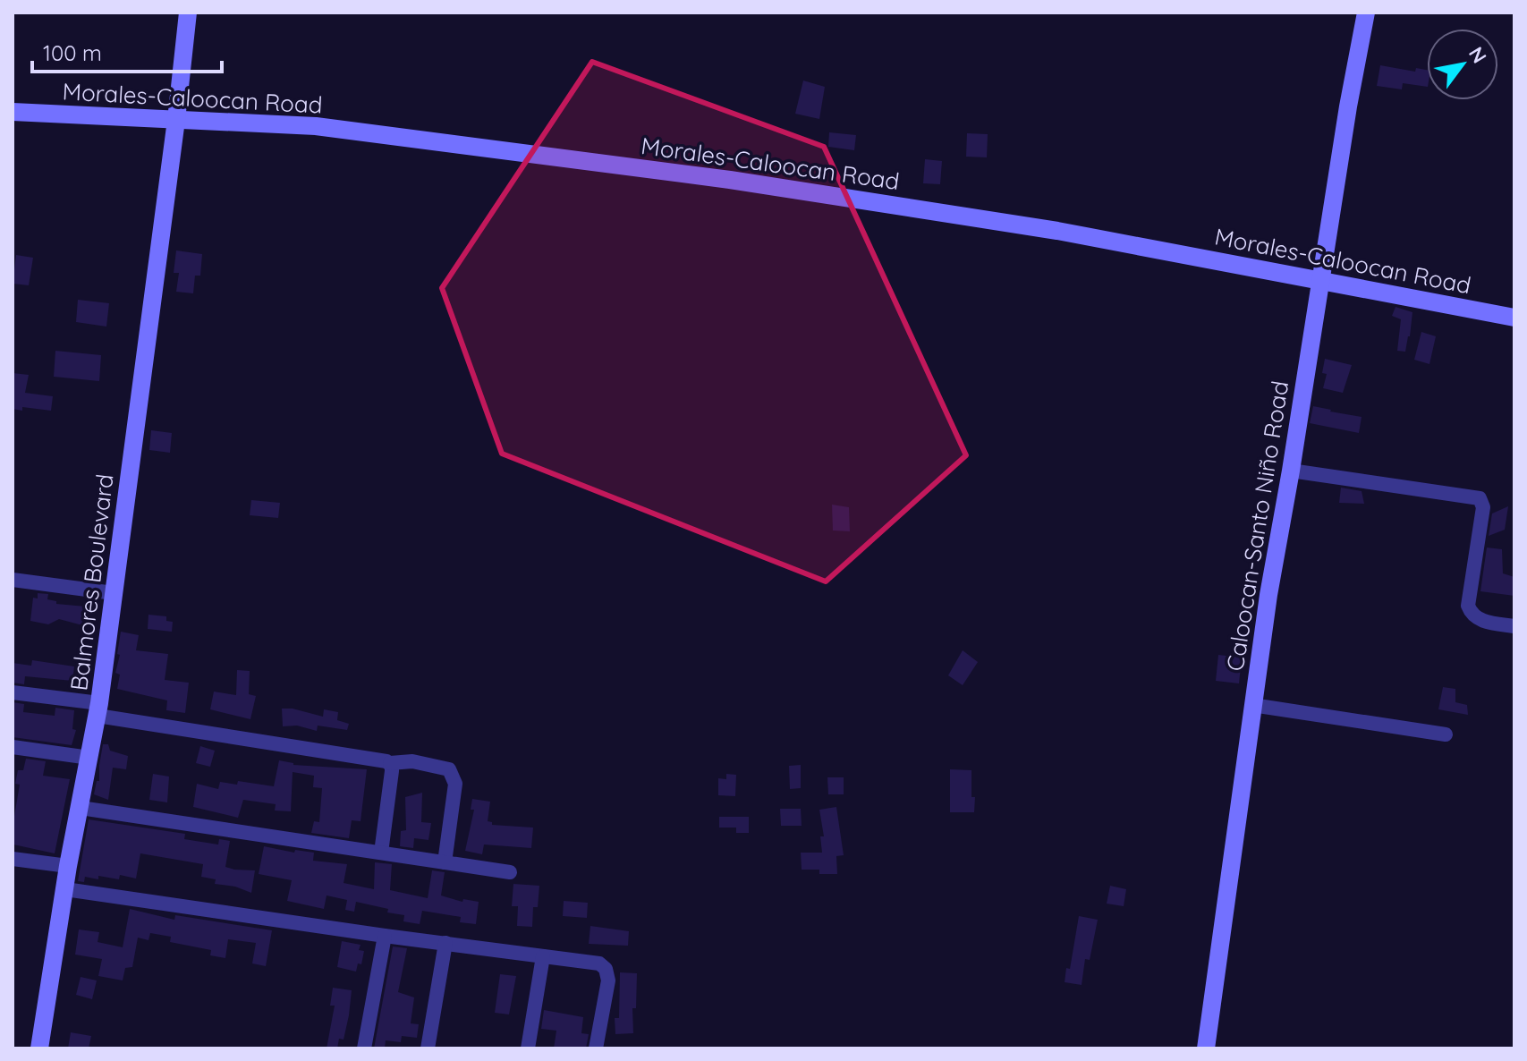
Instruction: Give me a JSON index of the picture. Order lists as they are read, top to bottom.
{
  "streets": {
    "street": ["Morales-Caloocan Road", "Caloocan-Santo Niño Road", "Balmores Boulevard"]
  },
  "crossings": [
    ["Morales-Caloocan Road", "Caloocan-Santo Niño Road"],
    ["Morales-Caloocan Road", "Balmores Boulevard"]
  ],
  "scale_bar": "100 m",
  "north": "top right"
}
